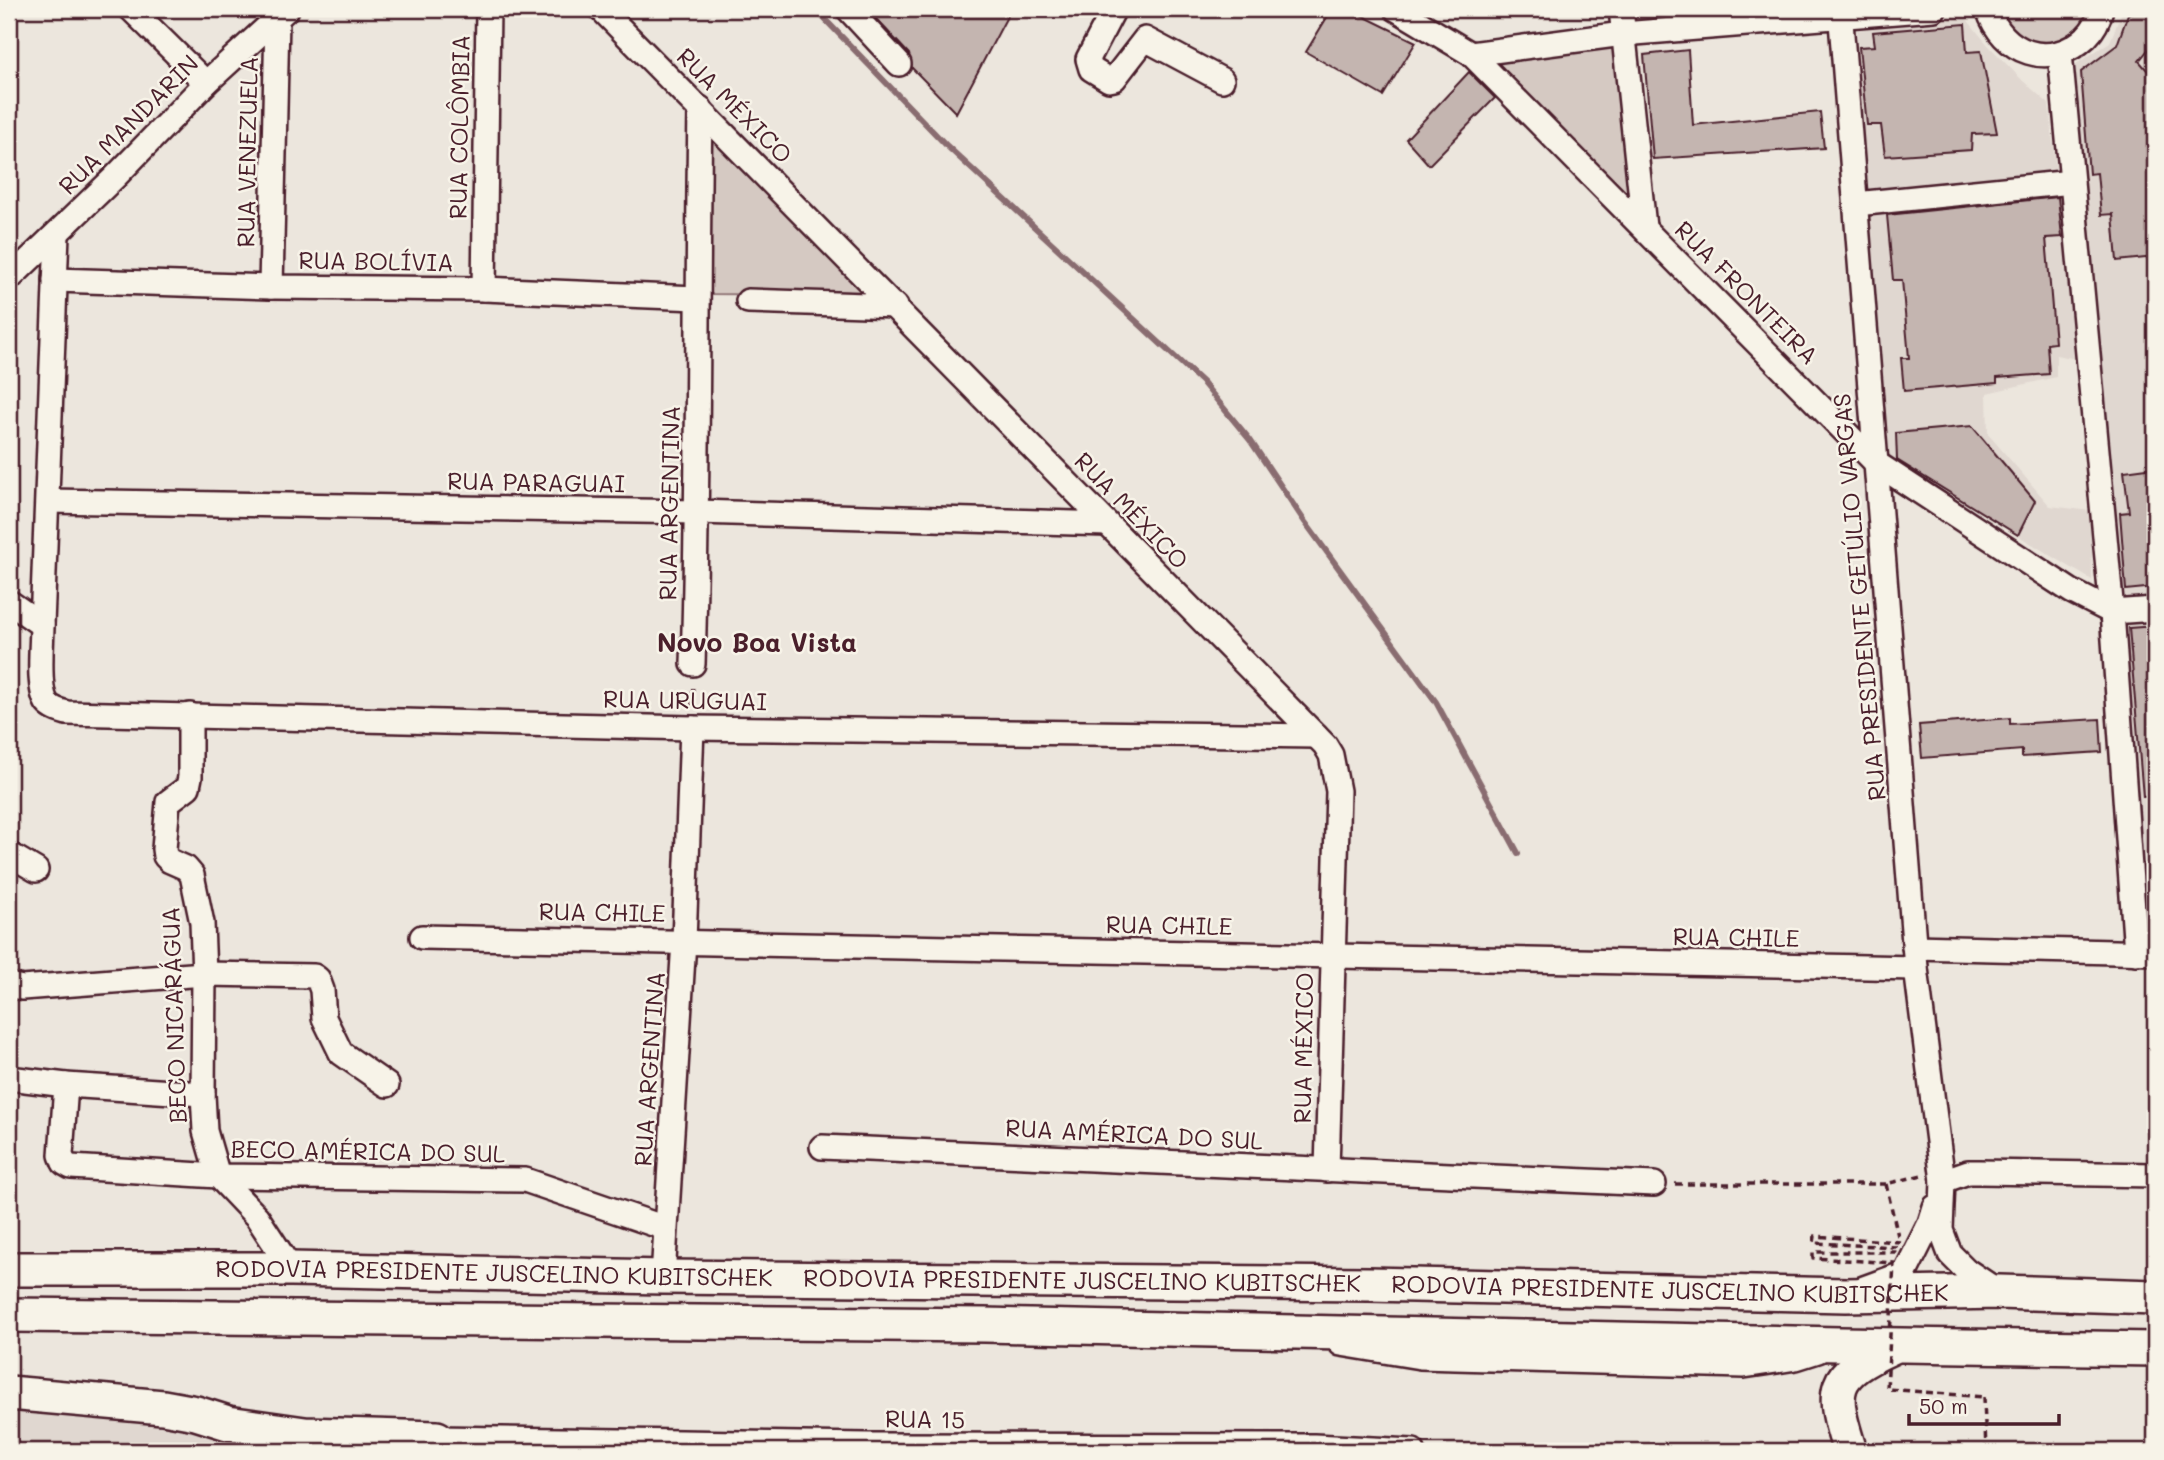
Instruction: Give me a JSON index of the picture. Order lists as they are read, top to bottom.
{
  "streets": {
    "highway": ["RODOVIA PRESIDENTE JUSCELINO KUBITSCHEK"],
    "street": [
      "RUA MÉXICO",
      "RUA MANDARIN",
      "RUA COLÔMBIA",
      "RUA VENEZUELA",
      "RUA BOLÍVIA",
      "RUA FRONTEIRA",
      "RUA PARAGUAI",
      "RUA ARGENTINA",
      "RUA PRESIDENTE GETÚLIO VARGAS",
      "RUA URUGUAI",
      "RUA CHILE",
      "BECO NICARÁGUA",
      "RUA AMÉRICA DO SUL",
      "BECO AMÉRICA DO SUL",
      "RUA 15"
    ]
  },
  "crossings": [
    ["RUA MÉXICO", "RUA PARAGUAI"],
    ["RUA MÉXICO", "RUA ARGENTINA"],
    ["RUA MÉXICO", "RUA URUGUAI"],
    ["RUA MÉXICO", "RUA CHILE"],
    ["RUA MÉXICO", "RUA AMÉRICA DO SUL"],
    ["RUA MANDARIN", "RUA VENEZUELA"],
    ["RUA COLÔMBIA", "RUA BOLÍVIA"],
    ["RUA VENEZUELA", "RUA BOLÍVIA"],
    ["RUA BOLÍVIA", "RUA ARGENTINA"],
    ["RUA FRONTEIRA", "RUA PRESIDENTE GETÚLIO VARGAS"],
    ["RUA PARAGUAI", "RUA ARGENTINA"],
    ["RUA ARGENTINA", "RUA URUGUAI"],
    ["RUA ARGENTINA", "RUA CHILE"],
    ["RUA ARGENTINA", "BECO AMÉRICA DO SUL"],
    ["RUA ARGENTINA", "RODOVIA PRESIDENTE JUSCELINO KUBITSCHEK"],
    ["RUA PRESIDENTE GETÚLIO VARGAS", "RUA CHILE"],
    ["RUA PRESIDENTE GETÚLIO VARGAS", "RODOVIA PRESIDENTE JUSCELINO KUBITSCHEK"],
    ["RUA URUGUAI", "BECO NICARÁGUA"],
    ["BECO NICARÁGUA", "BECO AMÉRICA DO SUL"],
    ["BECO NICARÁGUA", "RODOVIA PRESIDENTE JUSCELINO KUBITSCHEK"]
  ],
  "districts": ["Novo Boa Vista"],
  "scale_bar": "50 m"
}
